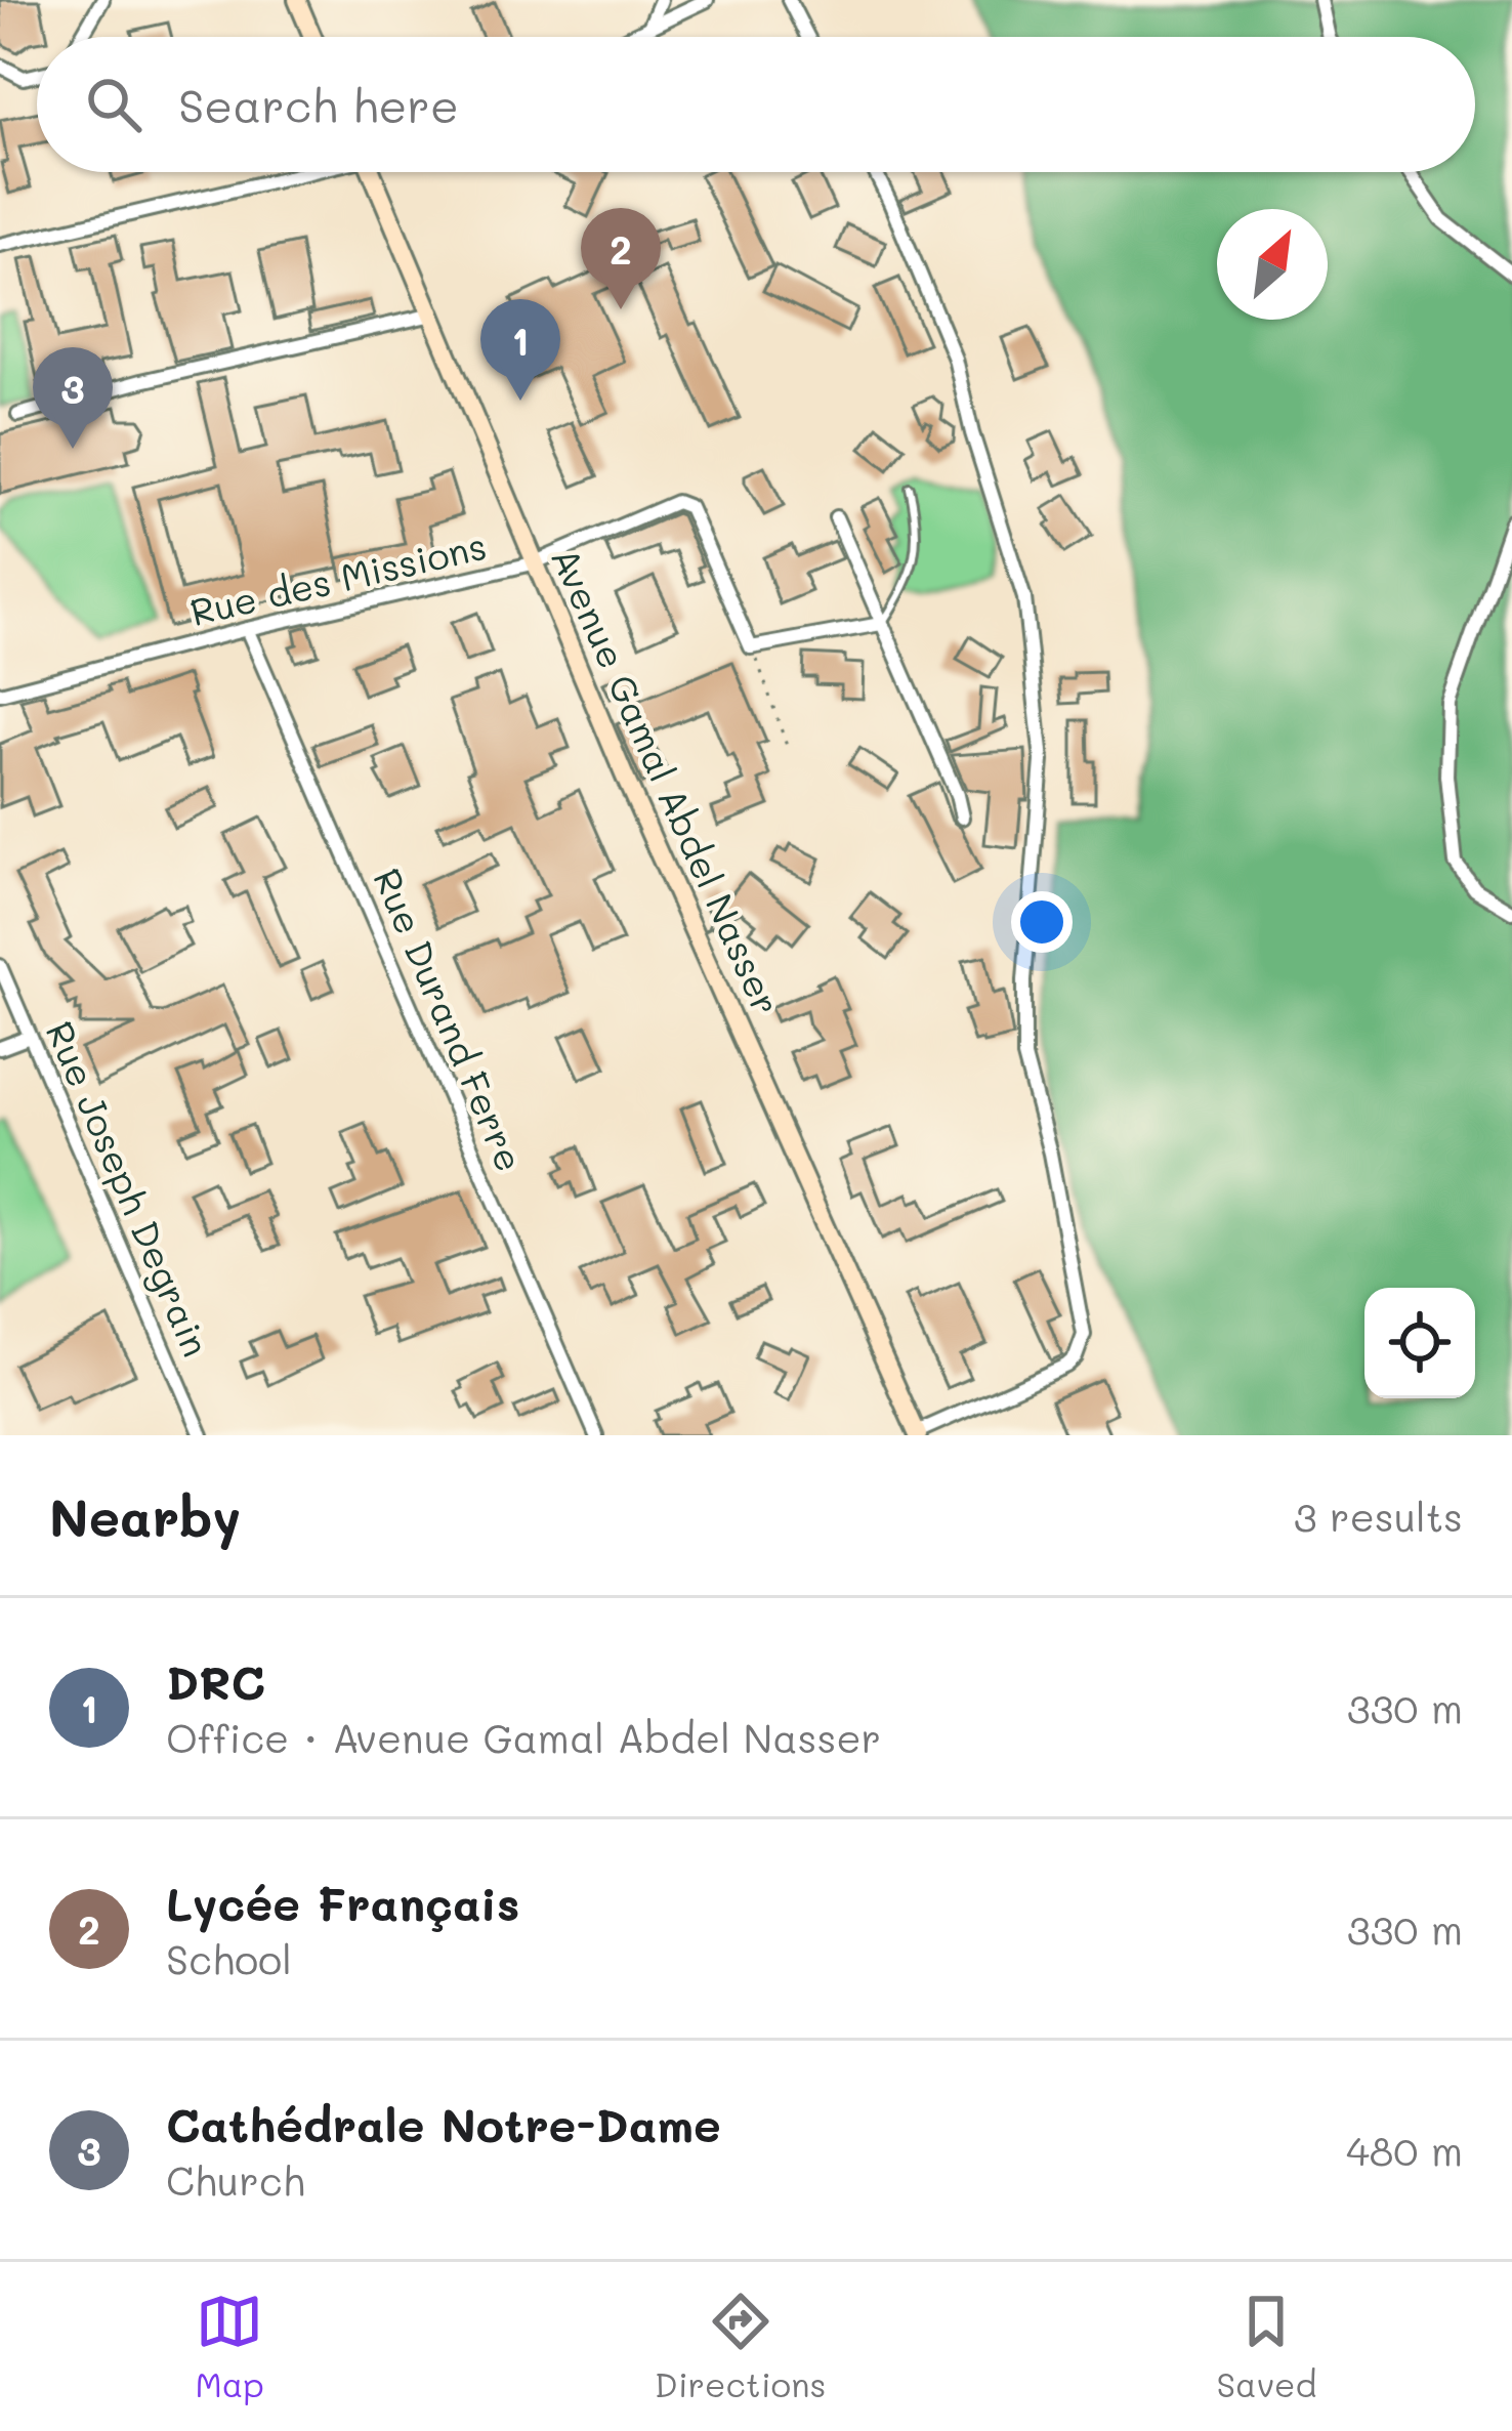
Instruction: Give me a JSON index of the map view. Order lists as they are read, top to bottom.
{
  "streets": {
    "street": [
      "Rue des Missions",
      "Avenue Gamal Abdel Nasser",
      "Rue Durand Ferre",
      "Rue Joseph Degrain"
    ]
  },
  "crossings": [
    ["Rue des Missions", "Avenue Gamal Abdel Nasser"],
    ["Rue des Missions", "Rue Durand Ferre"]
  ],
  "north": "top right",
  "page": {
    "search": "Search here",
    "pins": ["2", "1", "3"],
    "heading": ["Nearby", "3 results"],
    "list": [
      {
        "mark": "1",
        "name": "DRC",
        "note": "Office · Avenue Gamal Abdel Nasser",
        "value": "330 m"
      },
      {
        "mark": "2",
        "name": "Lycée Français",
        "note": "School",
        "value": "330 m"
      },
      {
        "mark": "3",
        "name": "Cathédrale Notre-Dame",
        "note": "Church",
        "value": "480 m"
      }
    ],
    "nav": ["Map", "Directions", "Saved"]
  }
}
